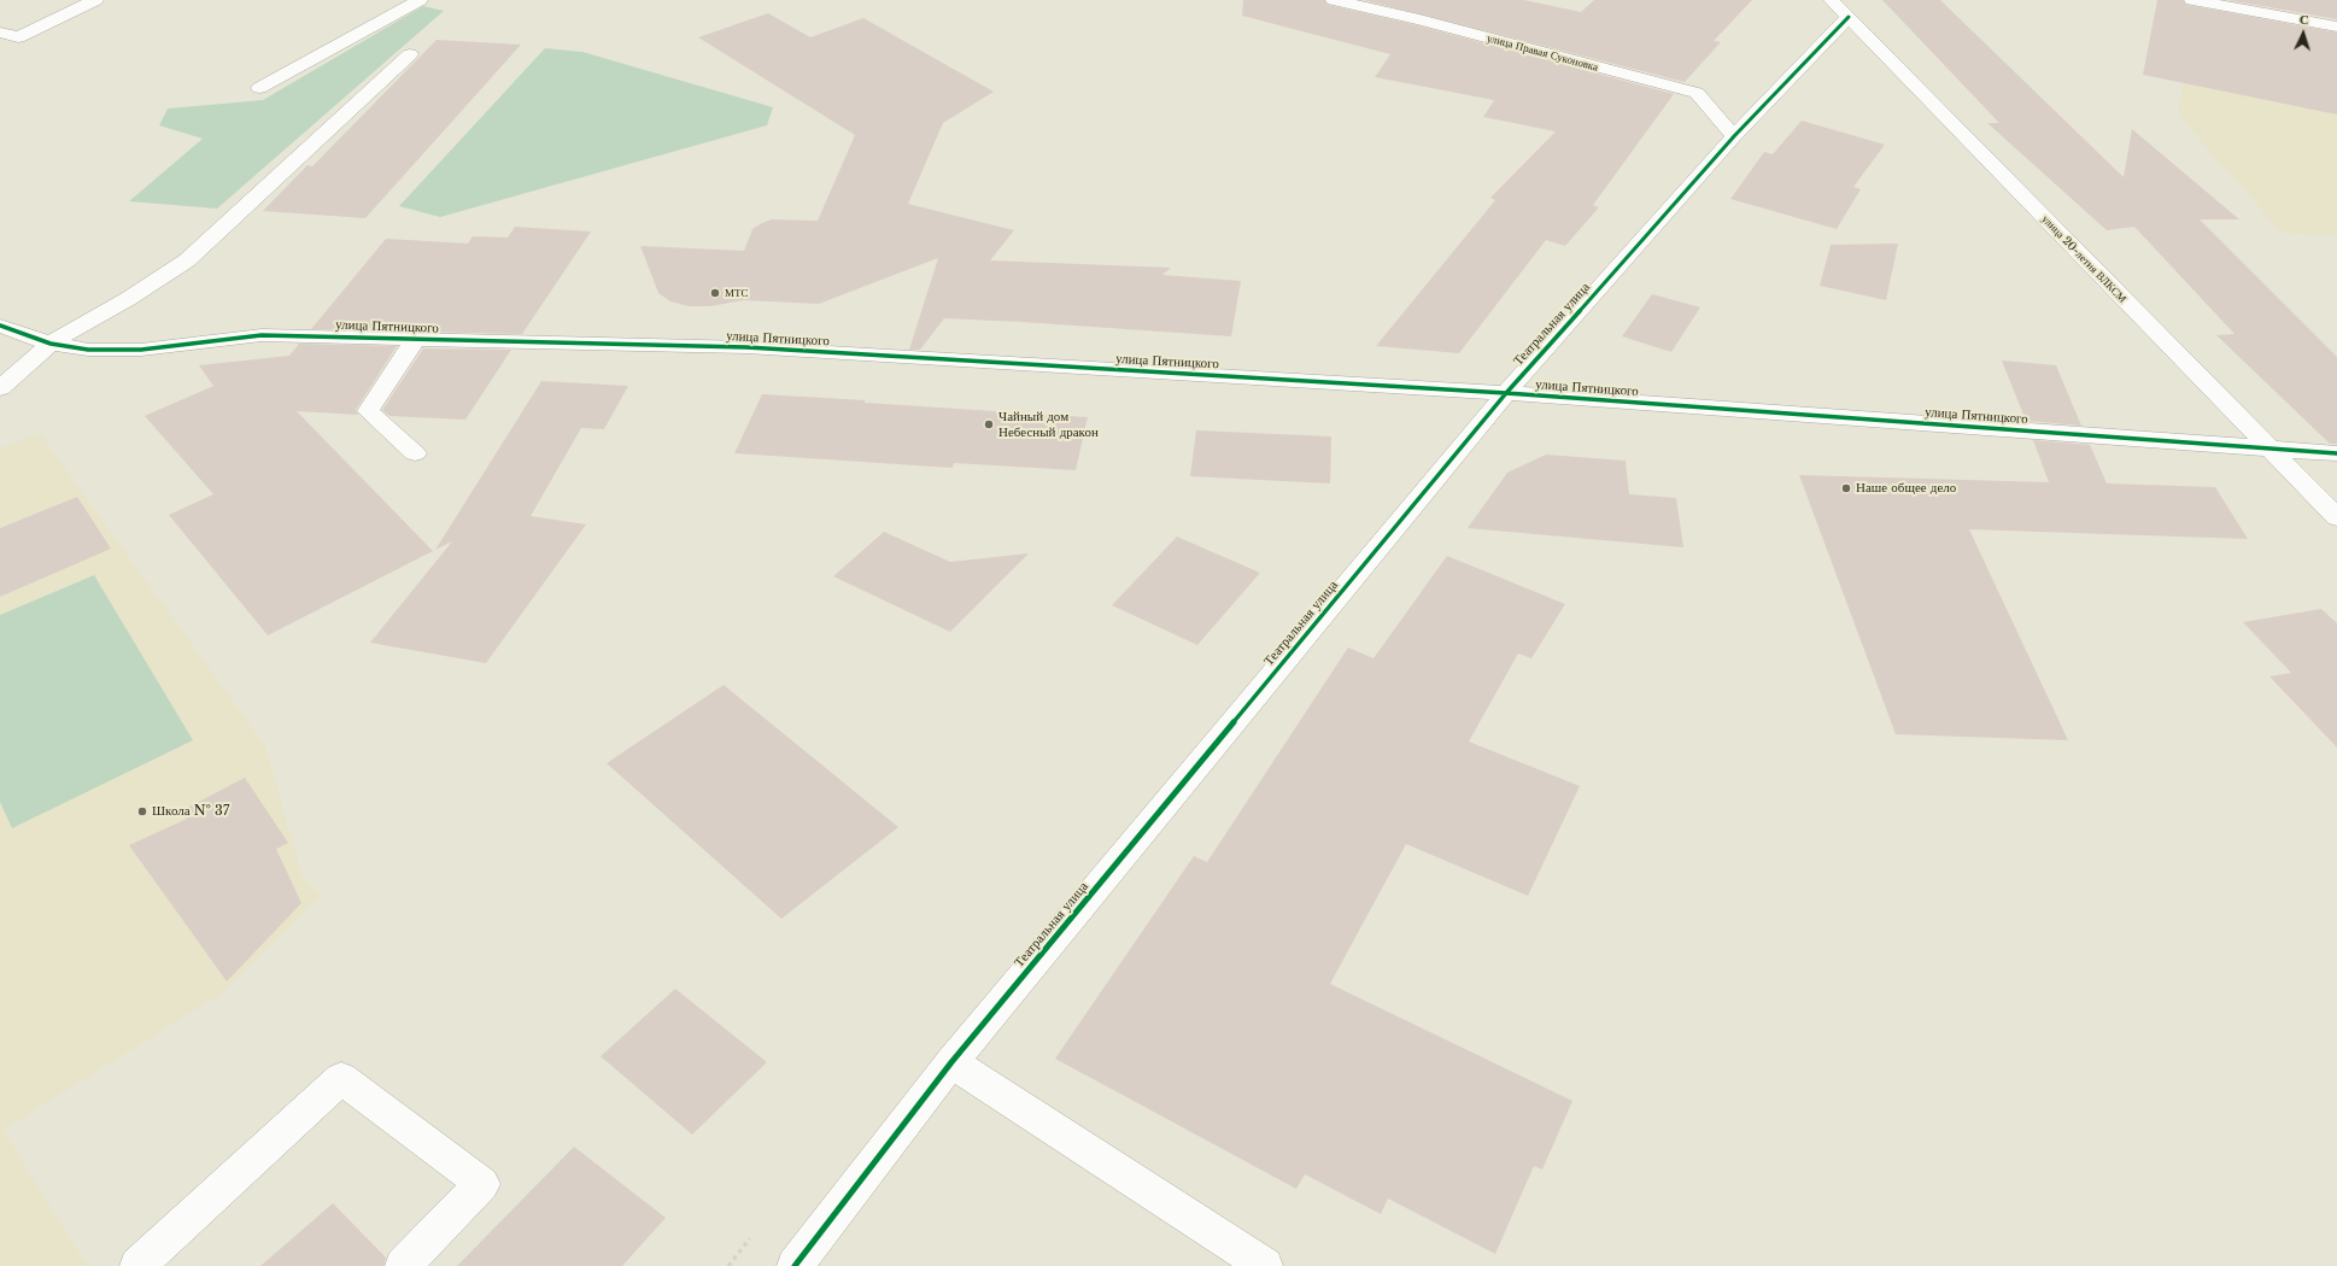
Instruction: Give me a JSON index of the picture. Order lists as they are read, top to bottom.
{
  "streets": {
    "street": [
      "улица Правая Суконовка",
      "улица 20-летия ВЛКСМ",
      "Театральная улица",
      "улица Пятницкого"
    ]
  },
  "crossings": [
    ["улица Правая Суконовка", "Театральная улица"],
    ["улица 20-летия ВЛКСМ", "Театральная улица"],
    ["улица 20-летия ВЛКСМ", "улица Пятницкого"],
    ["Театральная улица", "улица Пятницкого"]
  ],
  "places": [
    "МТС",
    "Чайный дом Небесный дракон",
    "Наше общее дело",
    "Школа № 37"
  ],
  "north": "top"
}
